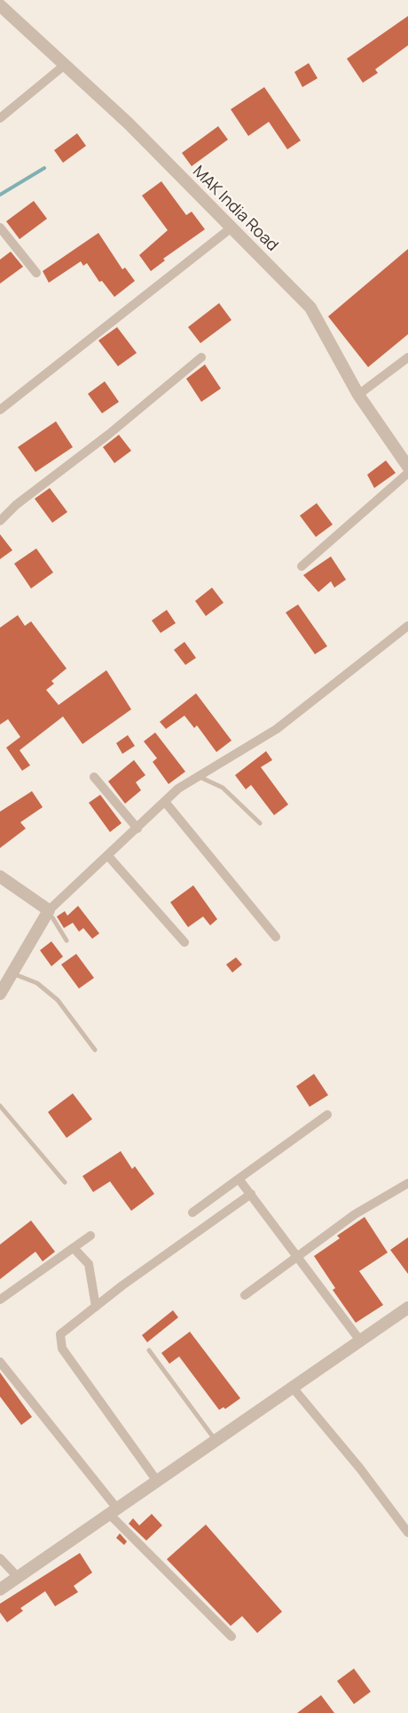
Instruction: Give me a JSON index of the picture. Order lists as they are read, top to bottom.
{
  "streets": {
    "street": ["MAK India Road"]
  }
}
